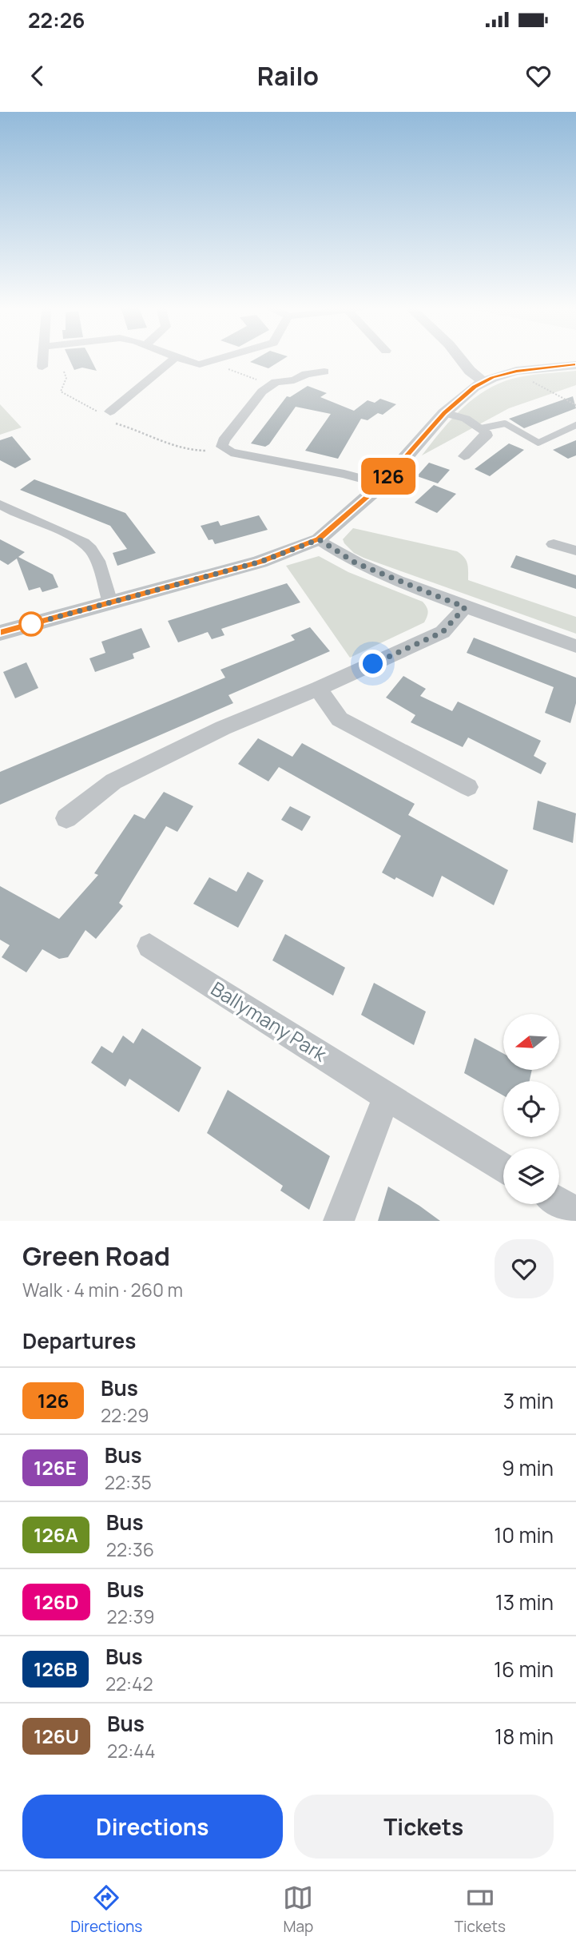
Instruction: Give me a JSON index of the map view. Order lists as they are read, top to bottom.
{
  "streets": {
    "street": ["Ballymany Park"]
  },
  "lines": ["bus line 126"],
  "north": "left",
  "page": {
    "status": "22:26",
    "header": "Railo",
    "on_map": "126",
    "heading": [
      ["Green Road", "Walk · 4 min · 260 m"],
      "Departures"
    ],
    "list": [
      {
        "mark": "126",
        "name": "Bus",
        "note": "22:29",
        "value": "3 min"
      },
      {
        "mark": "126E",
        "name": "Bus",
        "note": "22:35",
        "value": "9 min"
      },
      {
        "mark": "126A",
        "name": "Bus",
        "note": "22:36",
        "value": "10 min"
      },
      {
        "mark": "126D",
        "name": "Bus",
        "note": "22:39",
        "value": "13 min"
      },
      {
        "mark": "126B",
        "name": "Bus",
        "note": "22:42",
        "value": "16 min"
      },
      {
        "mark": "126U",
        "name": "Bus",
        "note": "22:44",
        "value": "18 min"
      }
    ],
    "buttons": ["Directions", "Tickets"],
    "tabs": ["Directions", "Map", "Tickets"]
  }
}
